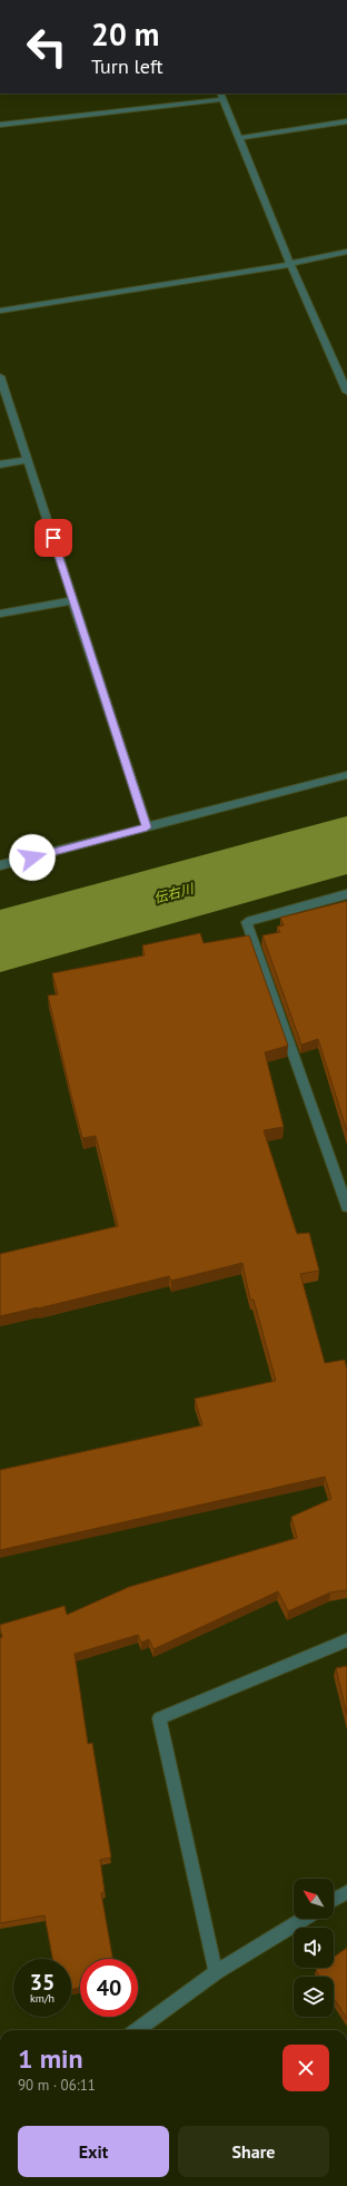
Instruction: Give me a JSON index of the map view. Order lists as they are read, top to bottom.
{
  "water": ["伝右川"],
  "north": "top left",
  "page": {
    "turn": ["20 m", "Turn left"],
    "speed": "35 km/h",
    "limit": "40",
    "heading": ["1 min", "90 m · 06:11"],
    "buttons": ["Exit", "Share"]
  }
}
